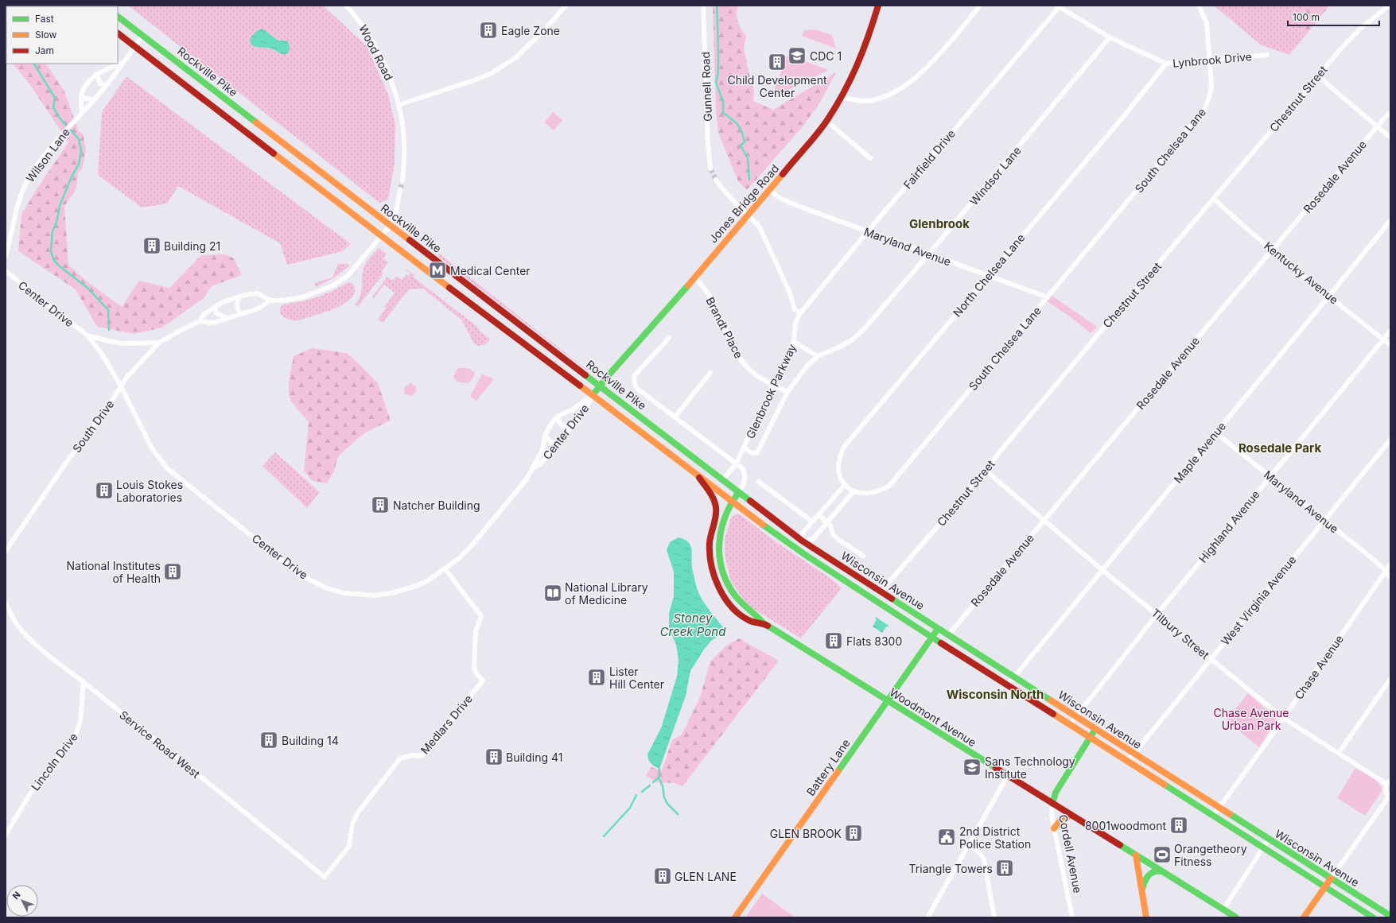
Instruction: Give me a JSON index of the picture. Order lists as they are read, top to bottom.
{
  "streets": {
    "main road": [
      "Rockville Pike",
      "Jones Bridge Road",
      "Wisconsin Avenue",
      "Woodmont Avenue",
      "Battery Lane",
      "Cordell Avenue"
    ],
    "street": [
      "Wood Road",
      "Lynbrook Drive",
      "Gunnell Road",
      "Chestnut Street",
      "South Chelsea Lane",
      "Wilson Lane",
      "Fairfield Drive",
      "Windsor Lane",
      "Rosedale Avenue",
      "Maryland Avenue",
      "Kentucky Avenue",
      "North Chelsea Lane",
      "Center Drive",
      "Brandt Place",
      "Glenbrook Parkway",
      "South Drive",
      "Maple Avenue",
      "Highland Avenue",
      "West Virginia Avenue",
      "Tilbury Street",
      "Chase Avenue",
      "Medlars Drive",
      "Service Road West",
      "Lincoln Drive"
    ]
  },
  "crossings": [
    ["Lynbrook Drive", "South Chelsea Lane"],
    ["Lynbrook Drive", "Fairfield Drive"],
    ["Lynbrook Drive", "Windsor Lane"],
    ["Lynbrook Drive", "North Chelsea Lane"],
    ["Rockville Pike", "Wilson Lane"],
    ["Rockville Pike", "Jones Bridge Road"],
    ["Rockville Pike", "Center Drive"],
    ["Rockville Pike", "Glenbrook Parkway"],
    ["Rockville Pike", "South Drive"],
    ["Rockville Pike", "Wisconsin Avenue"],
    ["Rockville Pike", "Woodmont Avenue"],
    ["Chestnut Street", "Kentucky Avenue"],
    ["Chestnut Street", "Wisconsin Avenue"],
    ["Chestnut Street", "Tilbury Street"],
    ["South Chelsea Lane", "Maryland Avenue"],
    ["Fairfield Drive", "Maryland Avenue"],
    ["Fairfield Drive", "Glenbrook Parkway"],
    ["Windsor Lane", "Maryland Avenue"],
    ["Windsor Lane", "Glenbrook Parkway"],
    ["Rosedale Avenue", "Kentucky Avenue"],
    ["Rosedale Avenue", "Wisconsin Avenue"],
    ["Rosedale Avenue", "Tilbury Street"],
    ["Jones Bridge Road", "Maryland Avenue"],
    ["Jones Bridge Road", "Center Drive"],
    ["Jones Bridge Road", "Brandt Place"],
    ["Maryland Avenue", "North Chelsea Lane"],
    ["Maryland Avenue", "Maple Avenue"],
    ["Maryland Avenue", "Highland Avenue"],
    ["Maryland Avenue", "West Virginia Avenue"],
    ["Maryland Avenue", "Chase Avenue"],
    ["Kentucky Avenue", "Maple Avenue"],
    ["Kentucky Avenue", "Highland Avenue"],
    ["Center Drive", "South Drive"],
    ["Center Drive", "Medlars Drive"],
    ["Brandt Place", "Glenbrook Parkway"],
    ["Maple Avenue", "Wisconsin Avenue"],
    ["Maple Avenue", "Tilbury Street"],
    ["Highland Avenue", "Wisconsin Avenue"],
    ["Highland Avenue", "Tilbury Street"],
    ["Wisconsin Avenue", "West Virginia Avenue"],
    ["Wisconsin Avenue", "Chase Avenue"],
    ["Wisconsin Avenue", "Woodmont Avenue"],
    ["Wisconsin Avenue", "Battery Lane"],
    ["Wisconsin Avenue", "Cordell Avenue"],
    ["West Virginia Avenue", "Tilbury Street"],
    ["Tilbury Street", "Chase Avenue"],
    ["Woodmont Avenue", "Battery Lane"],
    ["Woodmont Avenue", "Cordell Avenue"],
    ["Medlars Drive", "Service Road West"],
    ["Service Road West", "Lincoln Drive"]
  ],
  "districts": ["Glenbrook", "Rosedale Park", "Wisconsin North"],
  "water": ["Stoney Creek Pond"],
  "parks": ["Chase Avenue Urban Park"],
  "places": {
    "building": [
      "Eagle Zone",
      "Child Development Center",
      "Building 21",
      "Louis Stokes Laboratories",
      "Natcher Building",
      "National Institutes of Health",
      "Flats 8300",
      "Lister Hill Center",
      "Building 14",
      "Building 41",
      "8001woodmont",
      "GLEN BROOK",
      "Triangle Towers",
      "GLEN LANE"
    ],
    "school or university": ["CDC 1", "Sans Technology Institute"],
    "metro station": ["Medical Center"],
    "library": ["National Library of Medicine"],
    "public building": ["2nd District Police Station"],
    "sports": ["Orangetheory Fitness"]
  },
  "legend": ["Fast", "Slow", "Jam"],
  "scale_bar": "100 m",
  "north": "top left"
}
